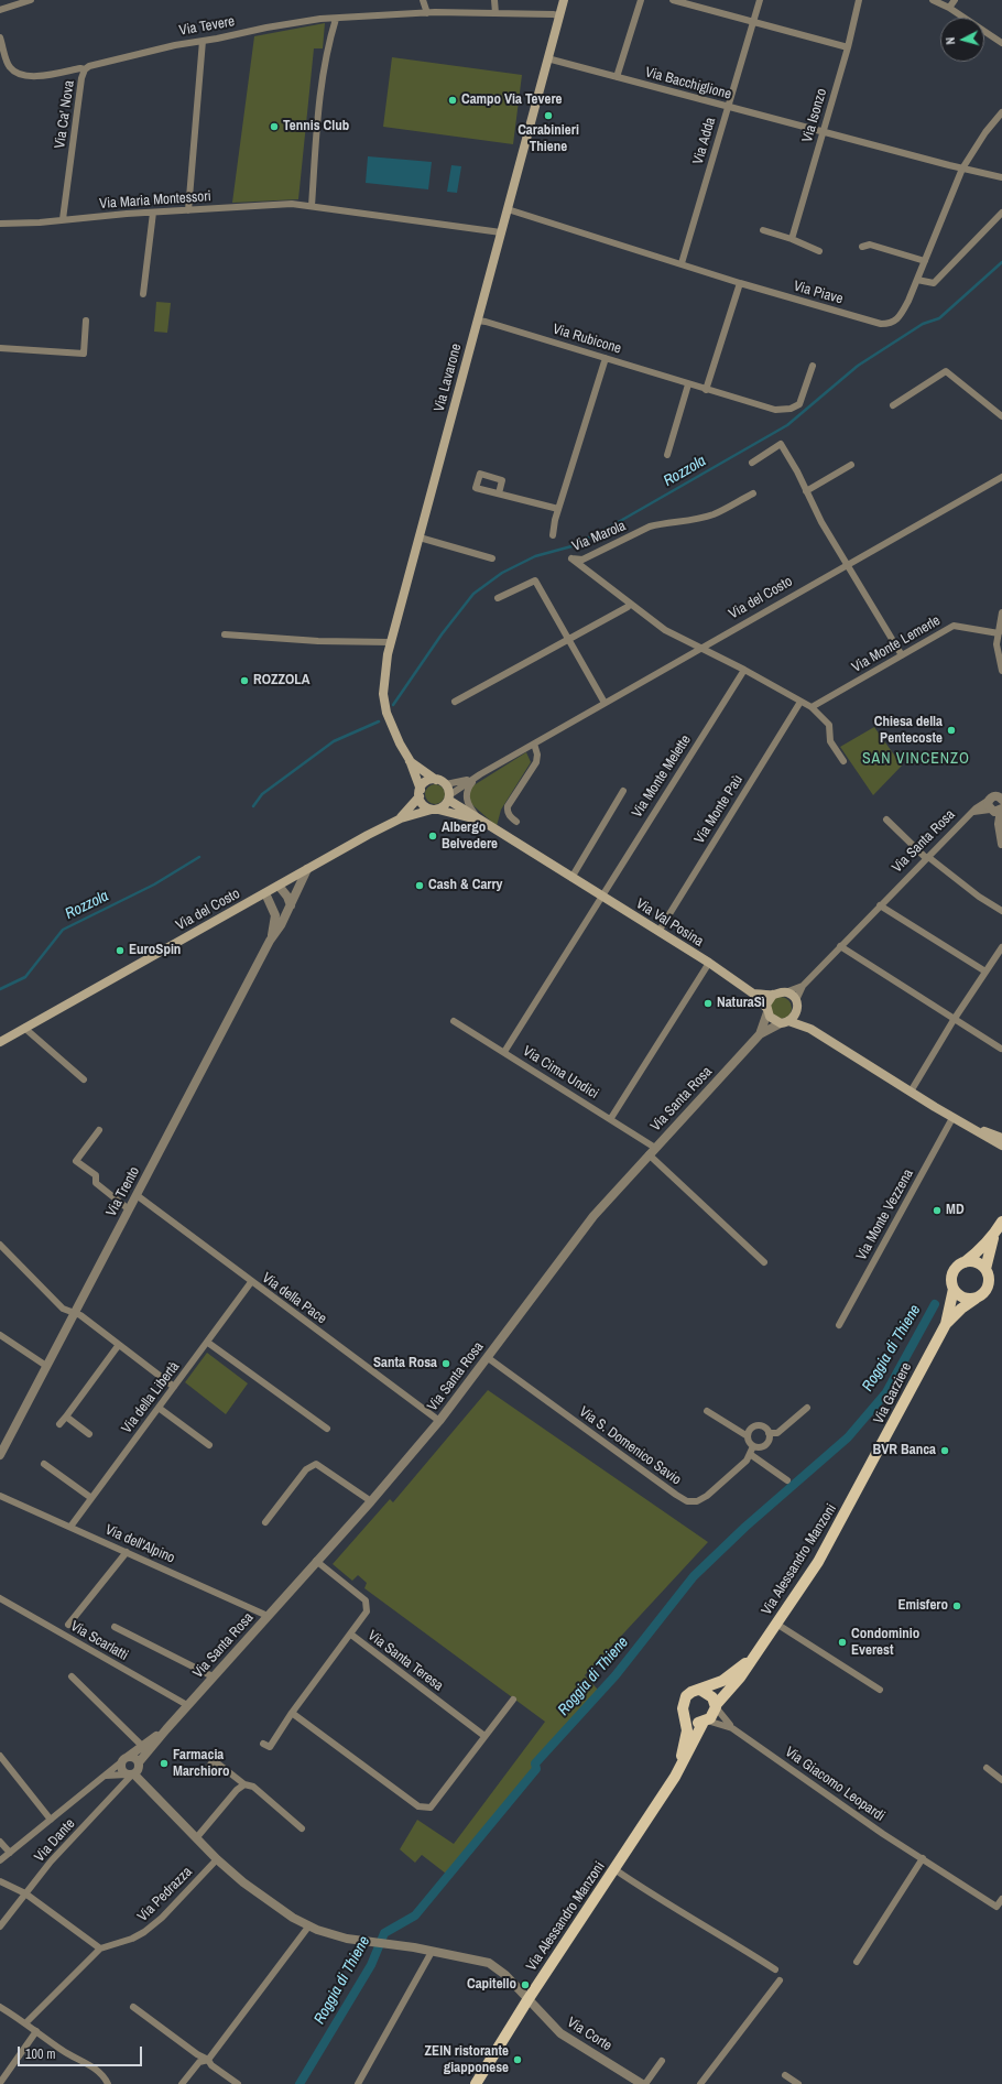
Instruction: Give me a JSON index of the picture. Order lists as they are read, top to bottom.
{
  "streets": {
    "main road": [
      "Via Lavarone",
      "Via del Costo",
      "Via Val Posina",
      "Via Garziere",
      "Via Alessandro Manzoni"
    ],
    "street": [
      "Via Tevere",
      "Via Bacchiglione",
      "Via Ca' Nova",
      "Via Isonzo",
      "Via Adda",
      "Via Maria Montessori",
      "Via Piave",
      "Via Rubicone",
      "Via Marola",
      "Via Monte Lemerle",
      "Via Monte Melette",
      "Via Monte Paù",
      "Via Santa Rosa",
      "Via Cima Undici",
      "Via Trento",
      "Via Monte Vezzena",
      "Via della Pace",
      "Via della Libertà",
      "Via S. Domenico Savio",
      "Via dell'Alpino",
      "Via Scarlatti",
      "Via Santa Teresa",
      "Via Giacomo Leopardi",
      "Via Dante",
      "Via Pedrazza",
      "Via Corte"
    ]
  },
  "crossings": [
    ["Via Tevere", "Via Ca' Nova"],
    ["Via Tevere", "Via Lavarone"],
    ["Via Bacchiglione", "Via Isonzo"],
    ["Via Bacchiglione", "Via Adda"],
    ["Via Bacchiglione", "Via Piave"],
    ["Via Bacchiglione", "Via Lavarone"],
    ["Via Ca' Nova", "Via Maria Montessori"],
    ["Via Adda", "Via Piave"],
    ["Via Maria Montessori", "Via Lavarone"],
    ["Via Piave", "Via Lavarone"],
    ["Via Rubicone", "Via Lavarone"],
    ["Via Lavarone", "Via del Costo"],
    ["Via Lavarone", "Via Val Posina"],
    ["Via Marola", "Via del Costo"],
    ["Via del Costo", "Via Val Posina"],
    ["Via del Costo", "Via Trento"],
    ["Via Monte Melette", "Via Val Posina"],
    ["Via Monte Melette", "Via Cima Undici"],
    ["Via Monte Paù", "Via Val Posina"],
    ["Via Santa Rosa", "Via Val Posina"],
    ["Via Santa Rosa", "Via Cima Undici"],
    ["Via Santa Rosa", "Via della Pace"],
    ["Via Santa Rosa", "Via S. Domenico Savio"],
    ["Via Santa Rosa", "Via dell'Alpino"],
    ["Via Santa Rosa", "Via Scarlatti"],
    ["Via Santa Rosa", "Via Santa Teresa"],
    ["Via Santa Rosa", "Via Dante"],
    ["Via Santa Rosa", "Via Corte"],
    ["Via Val Posina", "Via Monte Vezzena"],
    ["Via Trento", "Via della Pace"],
    ["Via della Pace", "Via della Libertà"],
    ["Via Garziere", "Via Alessandro Manzoni"],
    ["Via della Libertà", "Via dell'Alpino"],
    ["Via Alessandro Manzoni", "Via Giacomo Leopardi"],
    ["Via Alessandro Manzoni", "Via Corte"],
    ["Via Dante", "Via Corte"],
    ["Via Pedrazza", "Via Corte"]
  ],
  "districts": ["SAN VINCENZO"],
  "water": ["Rozzola", "Roggia di Thiene"],
  "places": [
    "Campo Via Tevere",
    "Carabinieri Thiene",
    "Tennis Club",
    "ROZZOLA",
    "Chiesa della Pentecoste",
    "Albergo Belvedere",
    "Cash & Carry",
    "EuroSpin",
    "NaturaSì",
    "MD",
    "Santa Rosa",
    "BVR Banca",
    "Emisfero",
    "Condominio Everest",
    "Farmacia Marchioro",
    "Capitello",
    "ZEIN ristorante giapponese"
  ],
  "scale_bar": "100 m",
  "north": "left"
}
